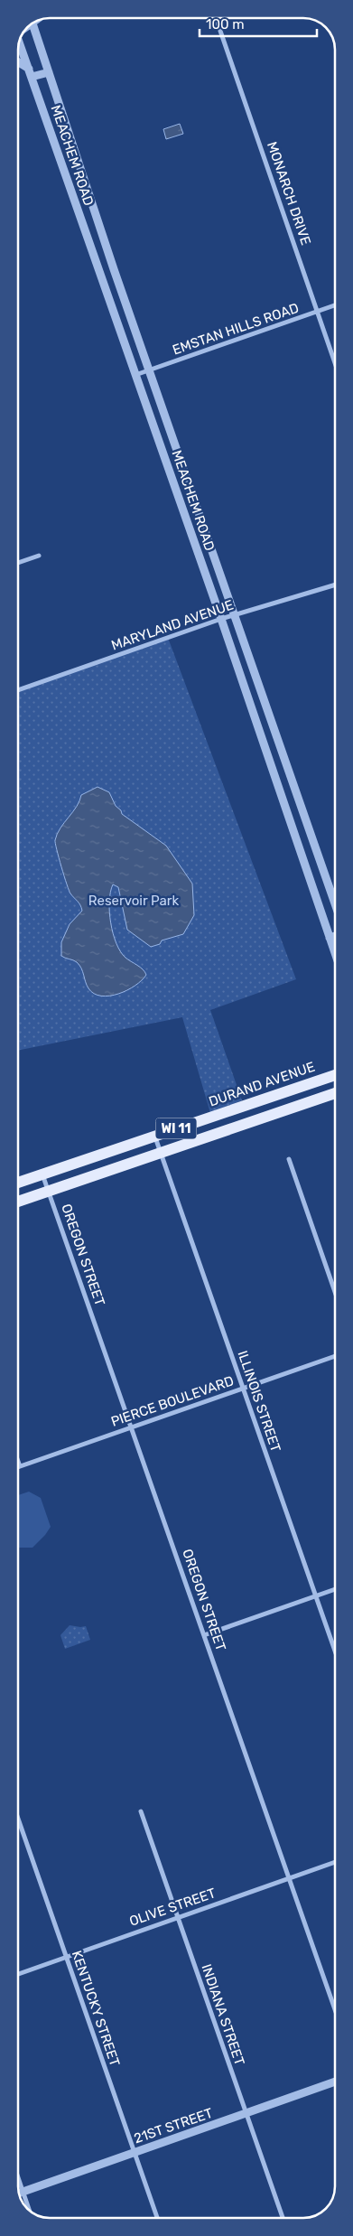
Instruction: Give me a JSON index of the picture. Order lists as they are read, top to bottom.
{
  "streets": {
    "main road": ["DURAND AVENUE", "WI 11"],
    "street": [
      "MEACHEM ROAD",
      "MONARCH DRIVE",
      "EMSTAN HILLS ROAD",
      "MARYLAND AVENUE",
      "OREGON STREET",
      "PIERCE BOULEVARD",
      "ILLINOIS STREET",
      "OLIVE STREET",
      "KENTUCKY STREET",
      "INDIANA STREET",
      "21ST STREET"
    ]
  },
  "crossings": [
    ["MEACHEM ROAD", "EMSTAN HILLS ROAD"],
    ["MEACHEM ROAD", "MARYLAND AVENUE"],
    ["MONARCH DRIVE", "EMSTAN HILLS ROAD"],
    ["DURAND AVENUE", "OREGON STREET"],
    ["DURAND AVENUE", "ILLINOIS STREET"],
    ["WI 11", "OREGON STREET"],
    ["WI 11", "ILLINOIS STREET"],
    ["OREGON STREET", "PIERCE BOULEVARD"],
    ["OREGON STREET", "OLIVE STREET"],
    ["PIERCE BOULEVARD", "ILLINOIS STREET"],
    ["OLIVE STREET", "KENTUCKY STREET"],
    ["OLIVE STREET", "INDIANA STREET"],
    ["KENTUCKY STREET", "21ST STREET"],
    ["INDIANA STREET", "21ST STREET"]
  ],
  "parks": ["Reservoir Park"],
  "scale_bar": "100 m"
}
